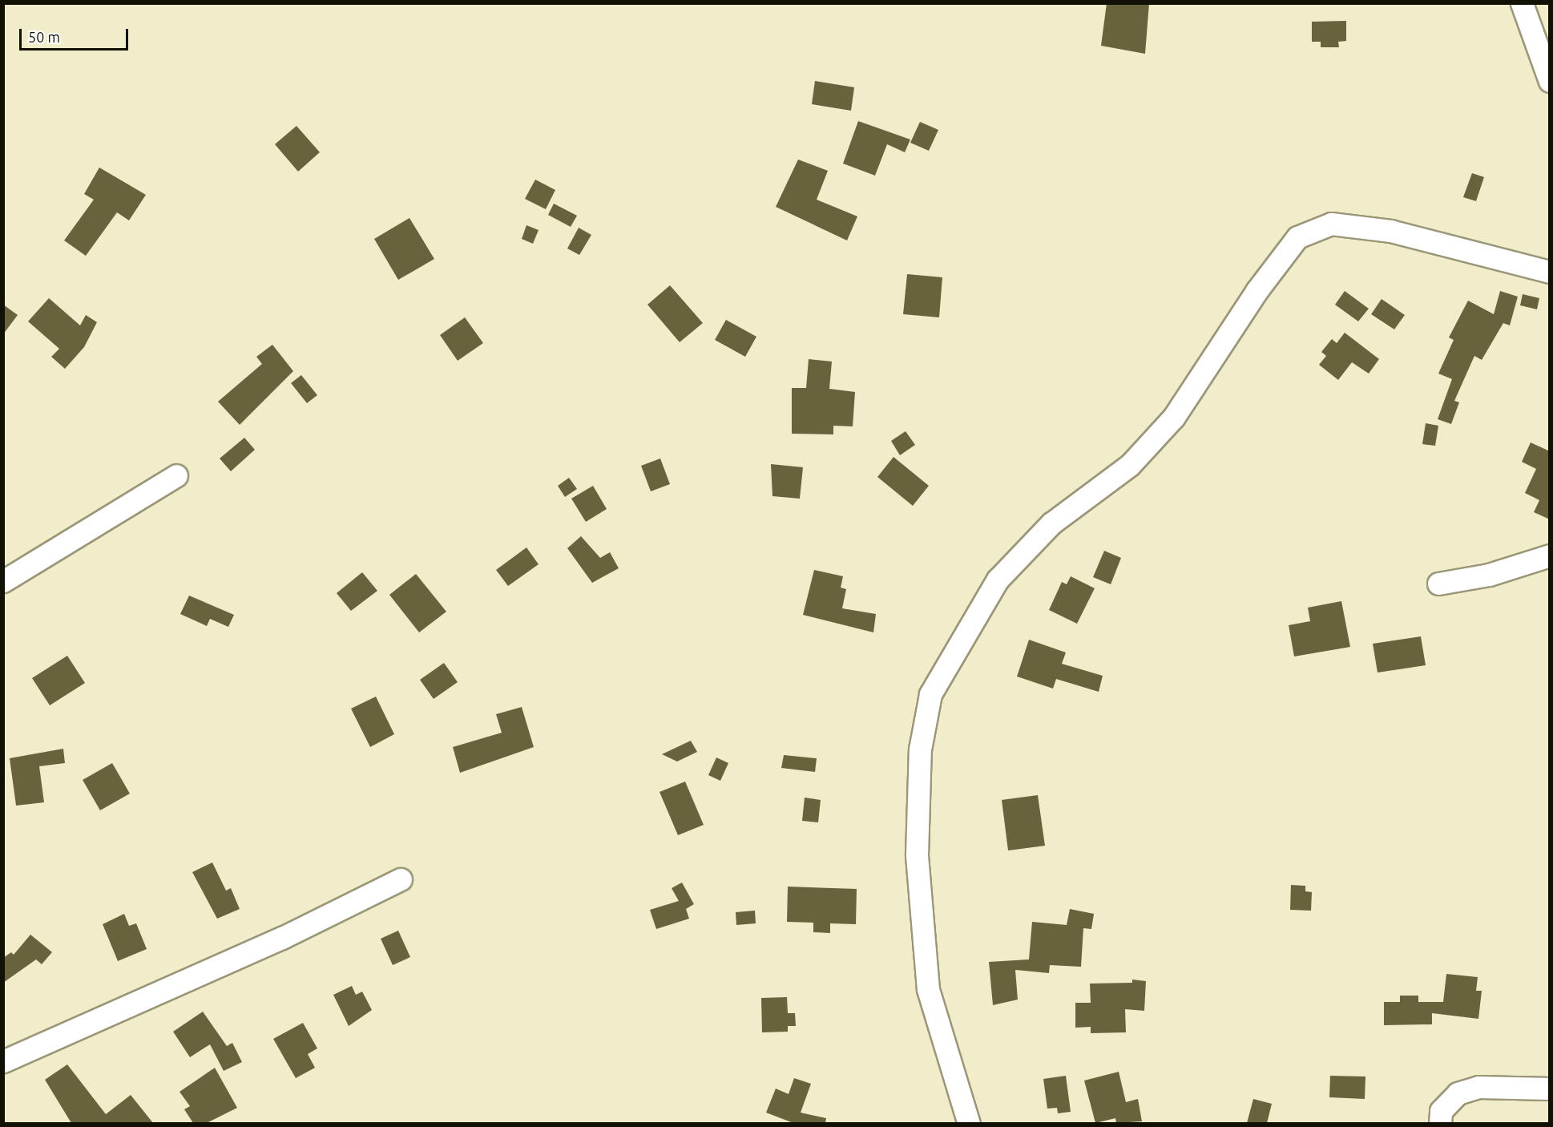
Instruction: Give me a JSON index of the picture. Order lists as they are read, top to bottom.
{
  "scale_bar": "50 m"
}
